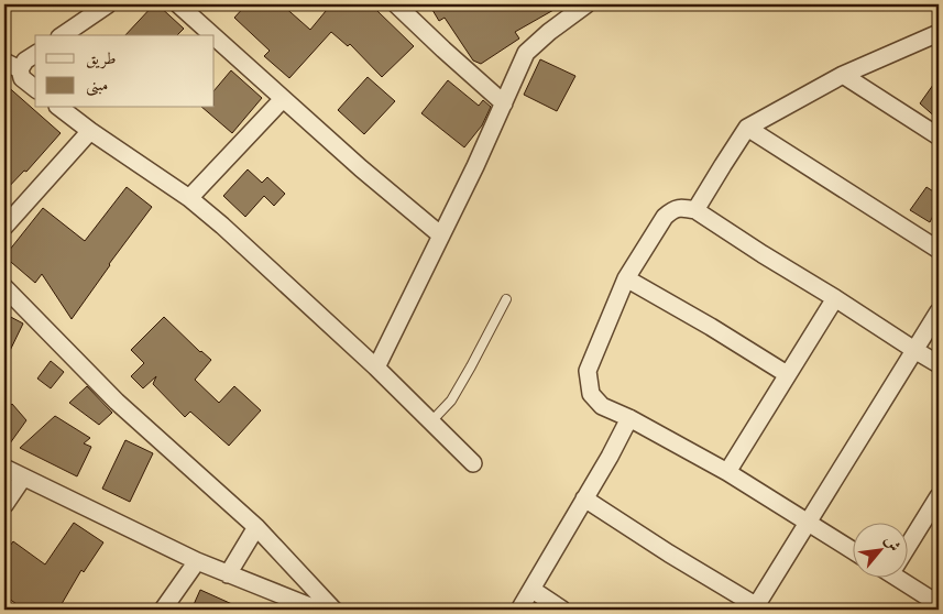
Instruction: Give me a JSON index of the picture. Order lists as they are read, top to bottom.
{
  "legend": ["طريق", "مبنى"],
  "north": "top right"
}
